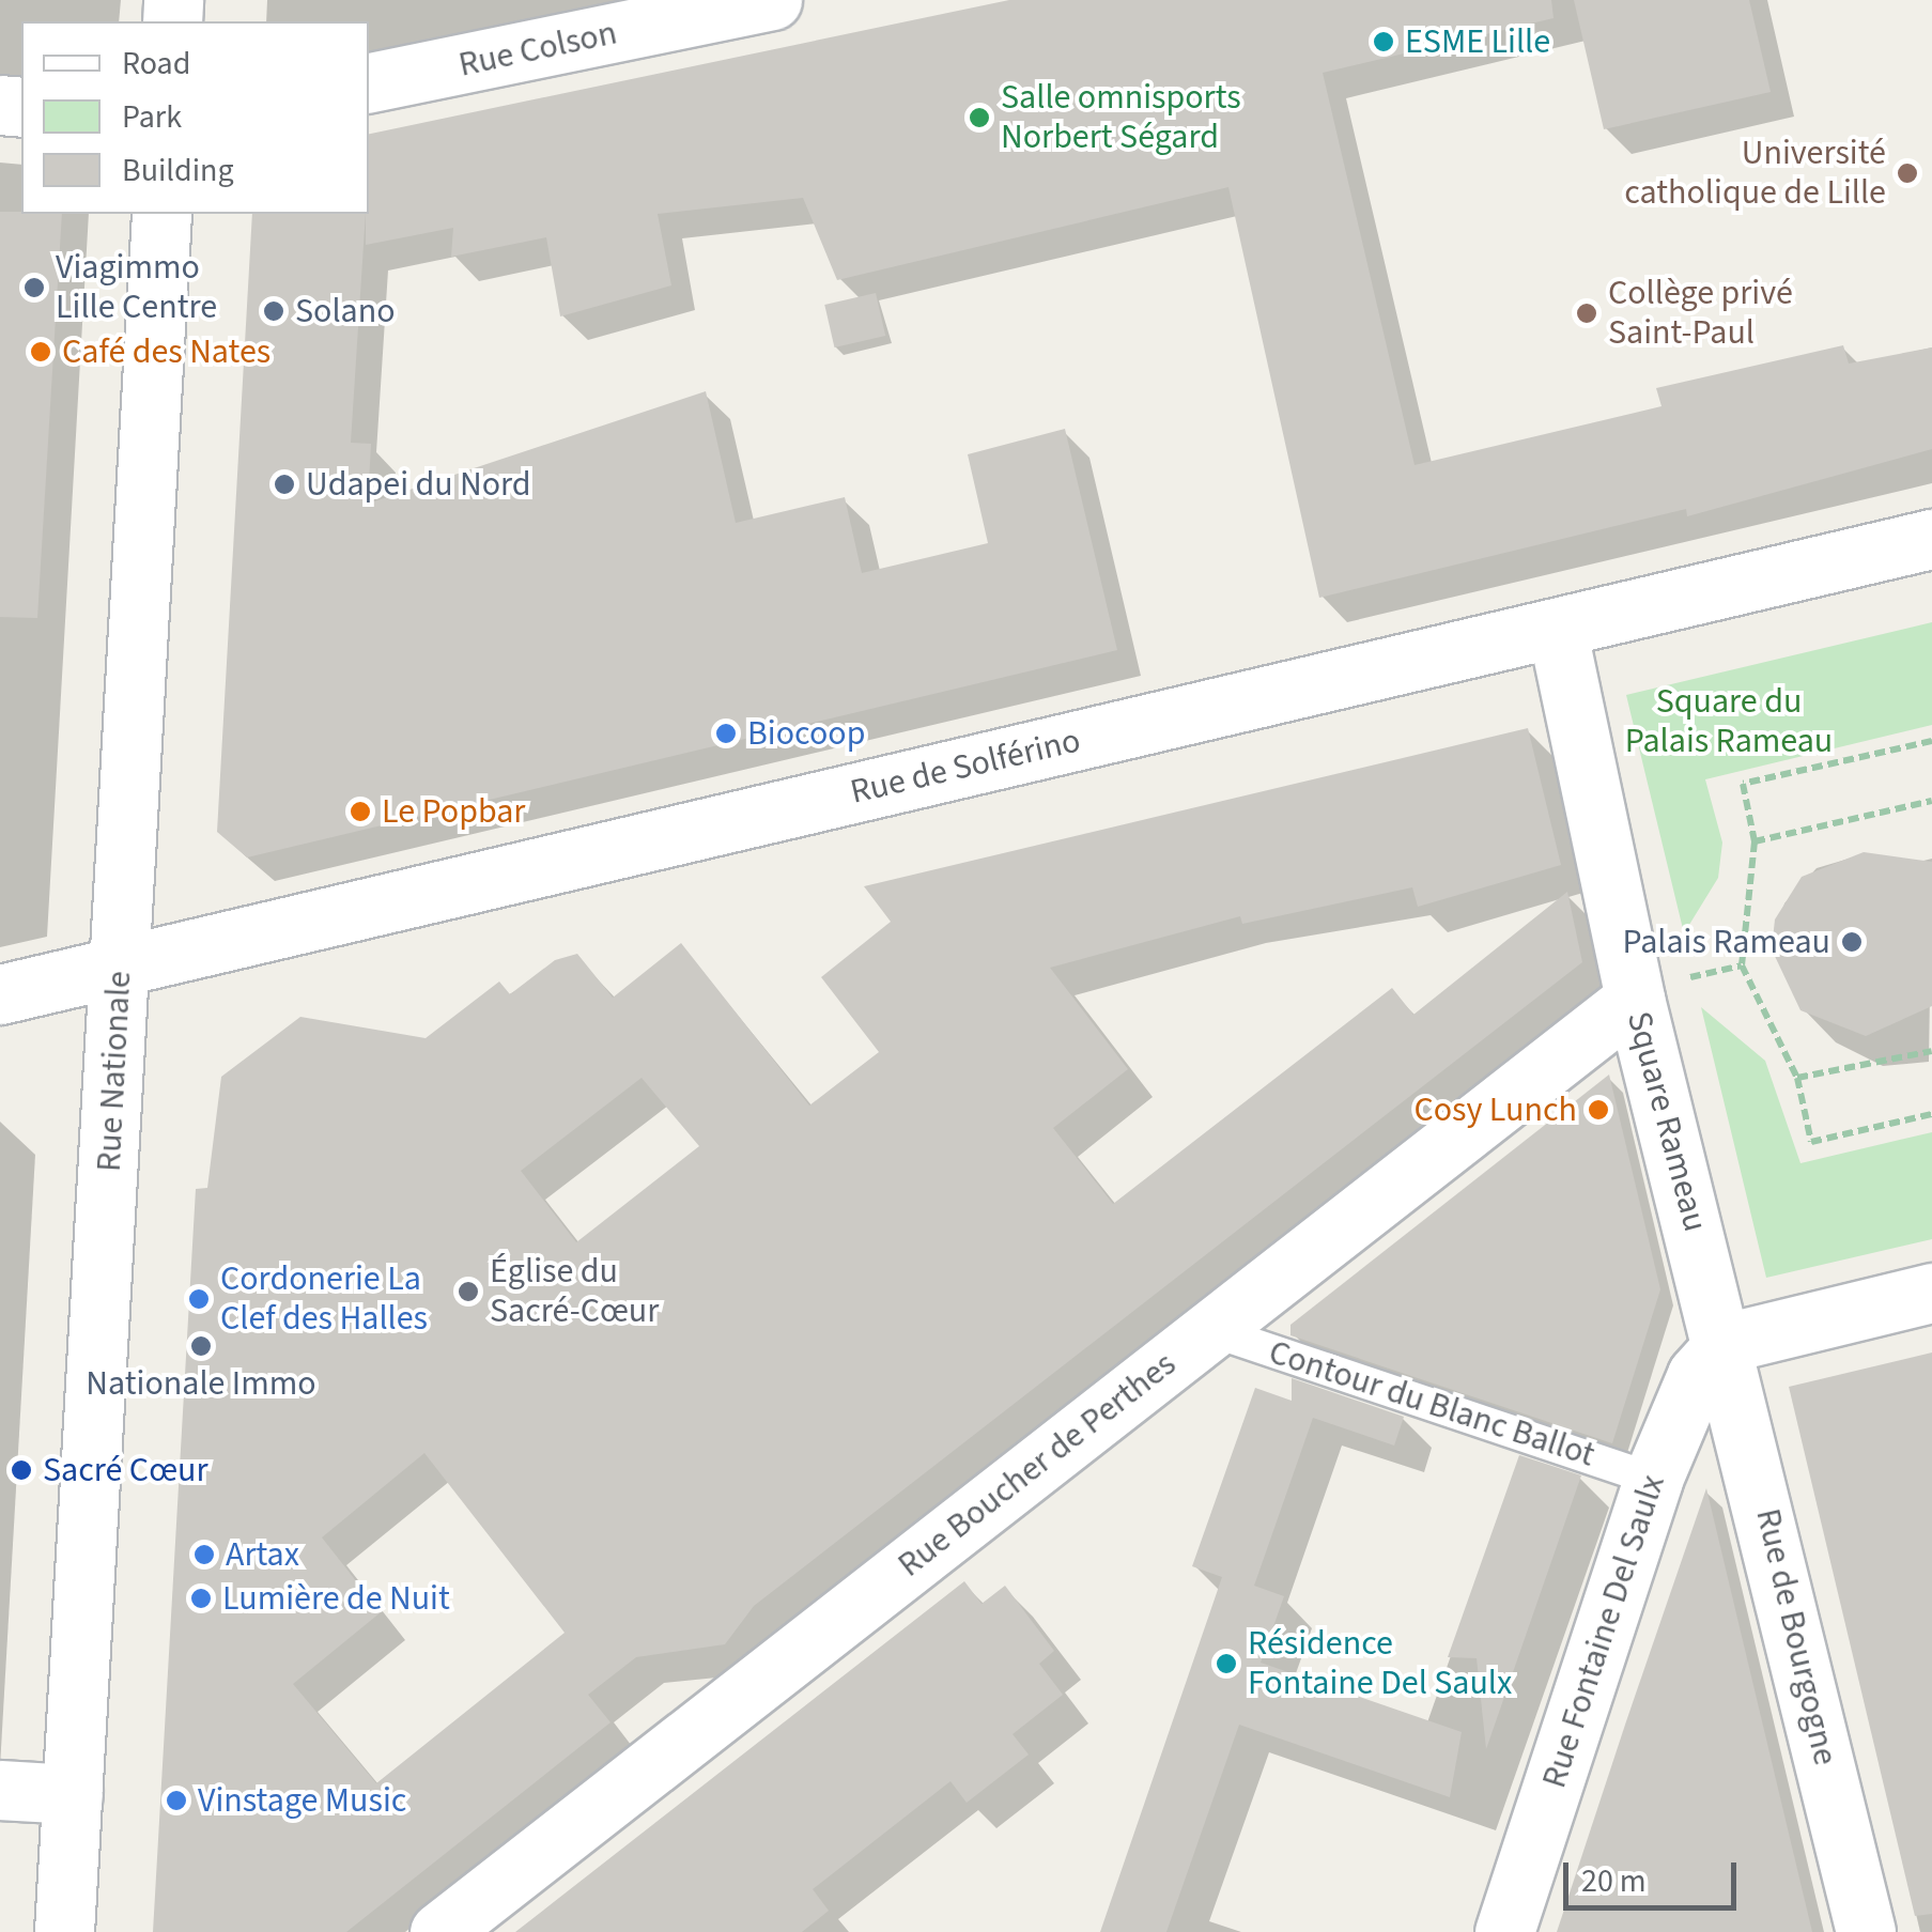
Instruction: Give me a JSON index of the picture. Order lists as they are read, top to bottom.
{
  "streets": {
    "street": [
      "Rue Colson",
      "Rue de Solférino",
      "Rue Nationale",
      "Square Rameau",
      "Rue Boucher de Perthes",
      "Rue Fontaine Del Saulx",
      "Rue de Bourgogne"
    ],
    "lane": ["Contour du Blanc Ballot"]
  },
  "crossings": [
    ["Rue de Solférino", "Rue Nationale"],
    ["Rue de Solférino", "Square Rameau"],
    ["Square Rameau", "Rue Boucher de Perthes"],
    ["Square Rameau", "Rue Fontaine Del Saulx"],
    ["Square Rameau", "Rue de Bourgogne"],
    ["Contour du Blanc Ballot", "Rue Boucher de Perthes"],
    ["Contour du Blanc Ballot", "Rue Fontaine Del Saulx"],
    ["Rue Fontaine Del Saulx", "Rue de Bourgogne"]
  ],
  "parks": ["Square du Palais Rameau"],
  "places": [
    "ESME Lille",
    "Salle omnisports Norbert Ségard",
    "Université catholique de Lille",
    "Viagimmo Lille Centre",
    "Solano",
    "Collège privé Saint-Paul",
    "Café des Nates",
    "Udapei du Nord",
    "Biocoop",
    "Le Popbar",
    "Palais Rameau",
    "Cosy Lunch",
    "Église du Sacré-Cœur",
    "Cordonerie La Clef des Halles",
    "Nationale Immo",
    "Sacré Cœur",
    "Artax",
    "Lumière de Nuit",
    "Résidence Fontaine Del Saulx",
    "Vinstage Music"
  ],
  "legend": ["Road", "Park", "Building"],
  "scale_bar": "20 m"
}
